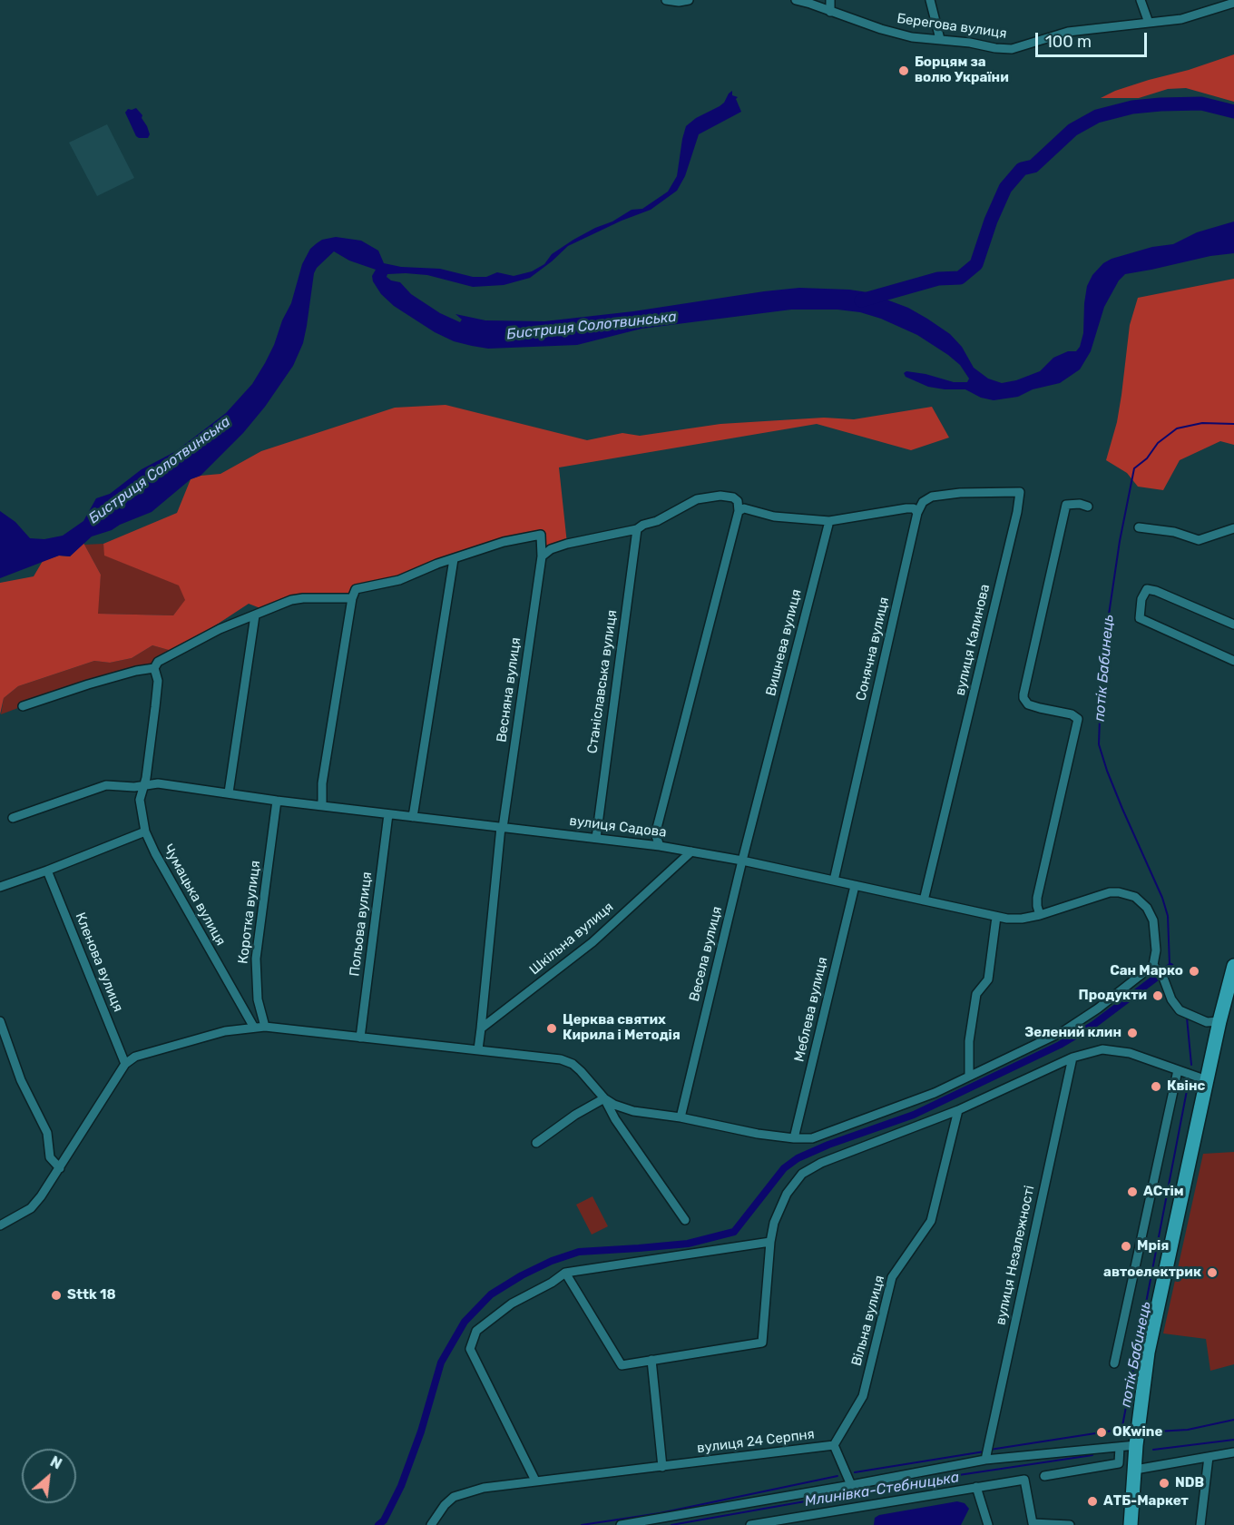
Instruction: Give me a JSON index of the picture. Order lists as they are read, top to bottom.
{
  "streets": {
    "street": [
      "Берегова вулиця",
      "вулиця Калинова",
      "Вишнева вулиця",
      "Сонячна вулиця",
      "Станіславська вулиця",
      "Весняна вулиця",
      "вулиця Садова",
      "Чумацька вулиця",
      "Коротка вулиця",
      "Польова вулиця",
      "Шкільна вулиця",
      "Весела вулиця",
      "Кленова вулиця",
      "Меблева вулиця",
      "вулиця Незалежності",
      "Вільна вулиця",
      "вулиця 24 Серпня"
    ]
  },
  "crossings": [
    ["вулиця Калинова", "Сонячна вулиця"],
    ["вулиця Калинова", "вулиця Садова"],
    ["Вишнева вулиця", "вулиця Садова"],
    ["Вишнева вулиця", "Весела вулиця"],
    ["Сонячна вулиця", "вулиця Садова"],
    ["Станіславська вулиця", "вулиця Садова"],
    ["Весняна вулиця", "вулиця Садова"],
    ["Весняна вулиця", "Шкільна вулиця"],
    ["вулиця Садова", "Чумацька вулиця"],
    ["вулиця Садова", "Коротка вулиця"],
    ["вулиця Садова", "Польова вулиця"],
    ["вулиця Садова", "Шкільна вулиця"],
    ["вулиця Садова", "Весела вулиця"],
    ["вулиця Садова", "Меблева вулиця"],
    ["Вільна вулиця", "вулиця 24 Серпня"]
  ],
  "water": ["Бистриця Солотвинська", "потік Бабинець", "Млинівка-Стебницька"],
  "places": [
    "Борцям за волю України",
    "Сан Марко",
    "Продукти",
    "Церква святих Кирила і Методія",
    "Зелений клин",
    "Квінс",
    "АСтім",
    "Мрія",
    "автоелектрик",
    "Sttk 18",
    "OKwine",
    "NDB",
    "АТБ-Маркет"
  ],
  "scale_bar": "100 m",
  "north": "top right"
}
